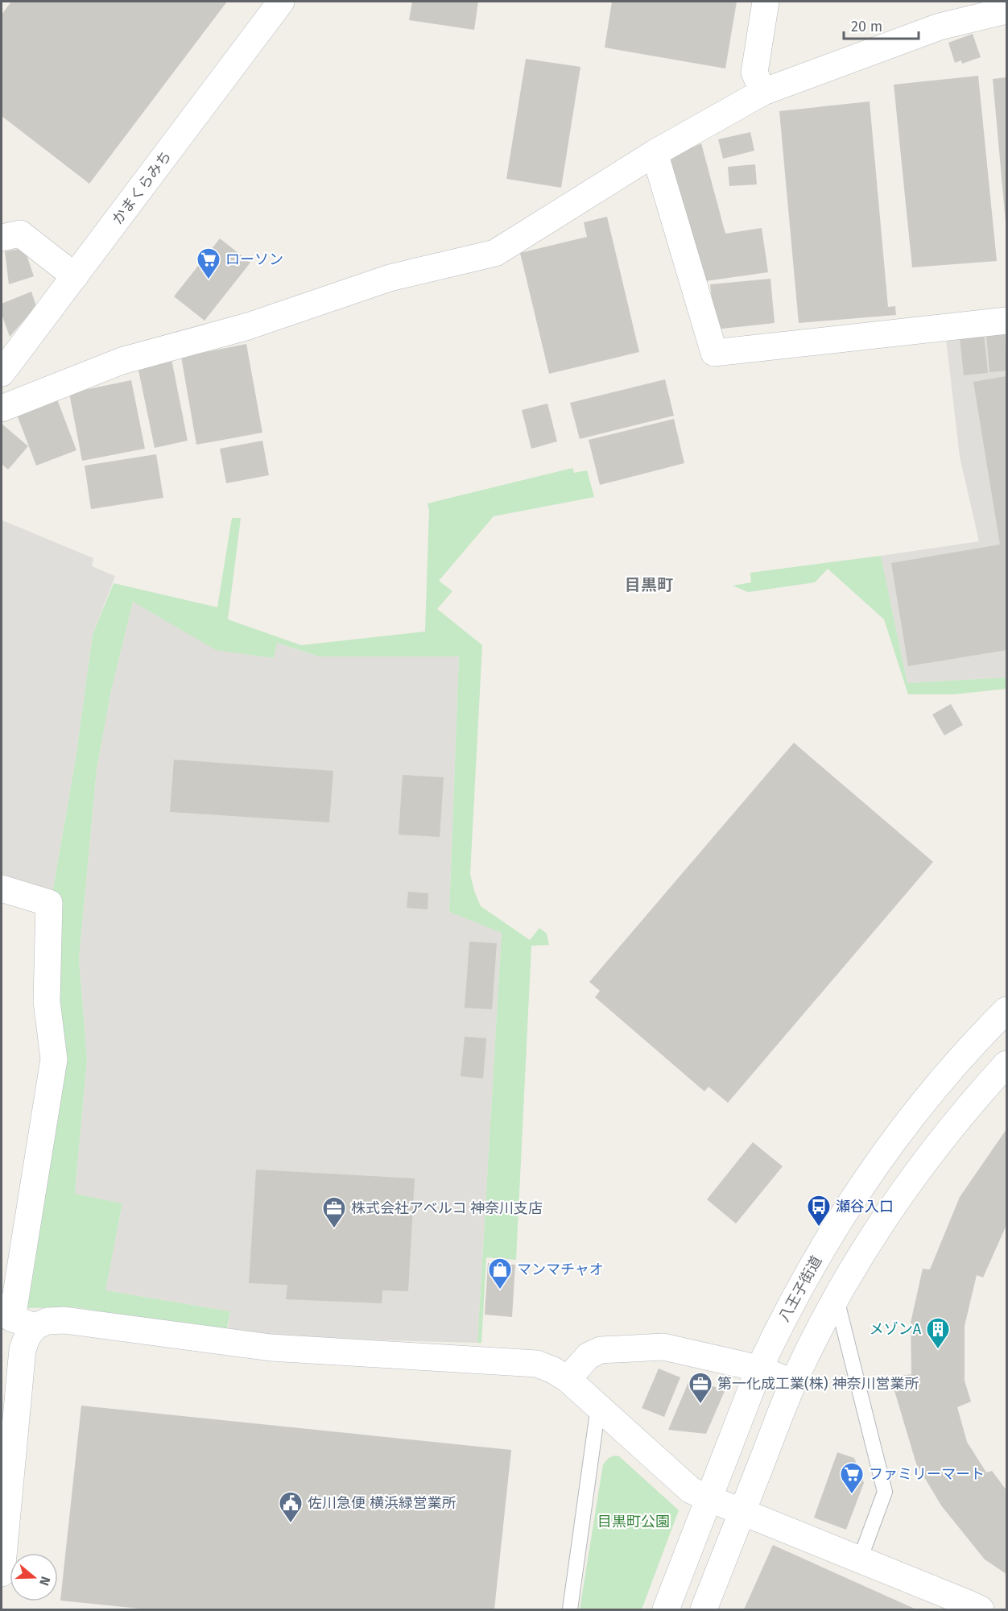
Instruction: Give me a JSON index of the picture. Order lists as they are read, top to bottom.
{
  "streets": {
    "street": ["かまくらみち", "八王子街道"]
  },
  "districts": ["目黒町"],
  "parks": ["目黒町公園"],
  "places": {
    "supermarket": ["ローソン", "ファミリーマート"],
    "bus stop": ["瀬谷入口"],
    "office": ["株式会社アベルコ 神奈川支店", "第一化成工業(株) 神奈川営業所"],
    "shop": ["マンマチャオ"],
    "building": ["メゾンA"],
    "public building": ["佐川急便 横浜緑営業所"]
  },
  "scale_bar": "20 m",
  "north": "right"
}
